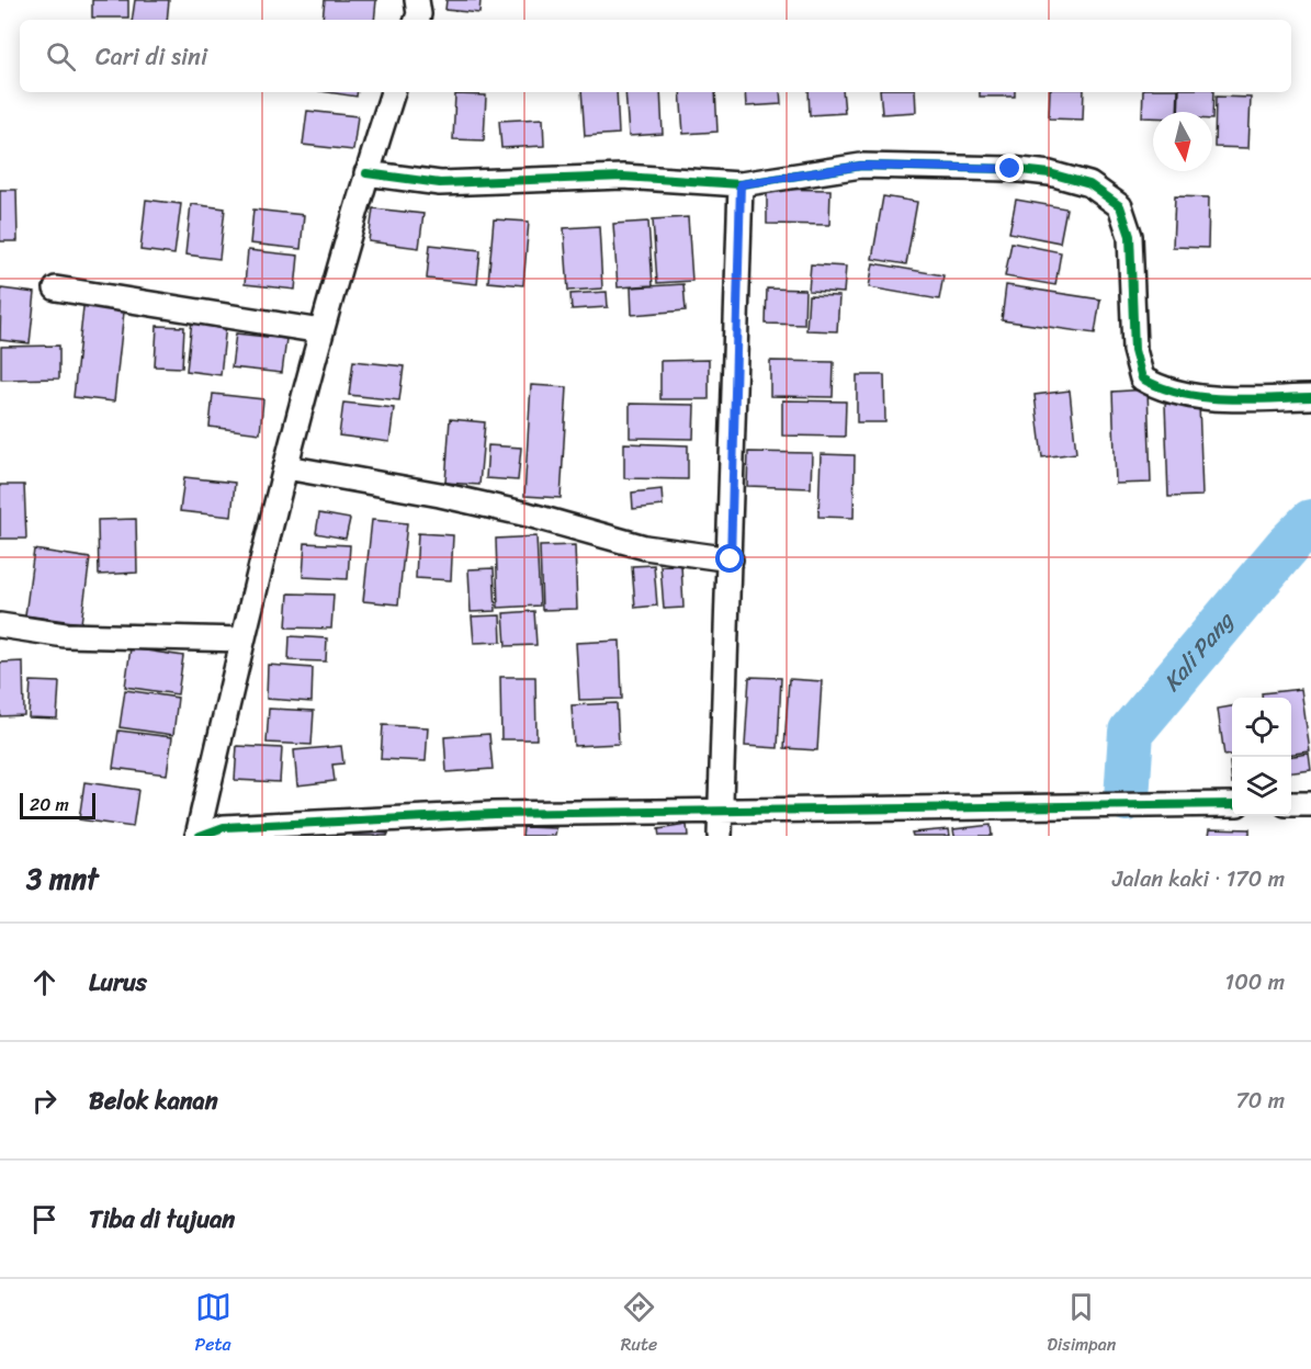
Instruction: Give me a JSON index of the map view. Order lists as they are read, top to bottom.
{
  "water": ["Kali Pang"],
  "scale_bar": "20 m",
  "north": "bottom",
  "page": {
    "search": "Cari di sini",
    "scale": "20 m",
    "heading": ["3 mnt", "Jalan kaki · 170 m"],
    "list": [
      ["Lurus", "100 m"],
      ["Belok kanan", "70 m"],
      "Tiba di tujuan"
    ],
    "nav": ["Peta", "Rute", "Disimpan"]
  }
}
